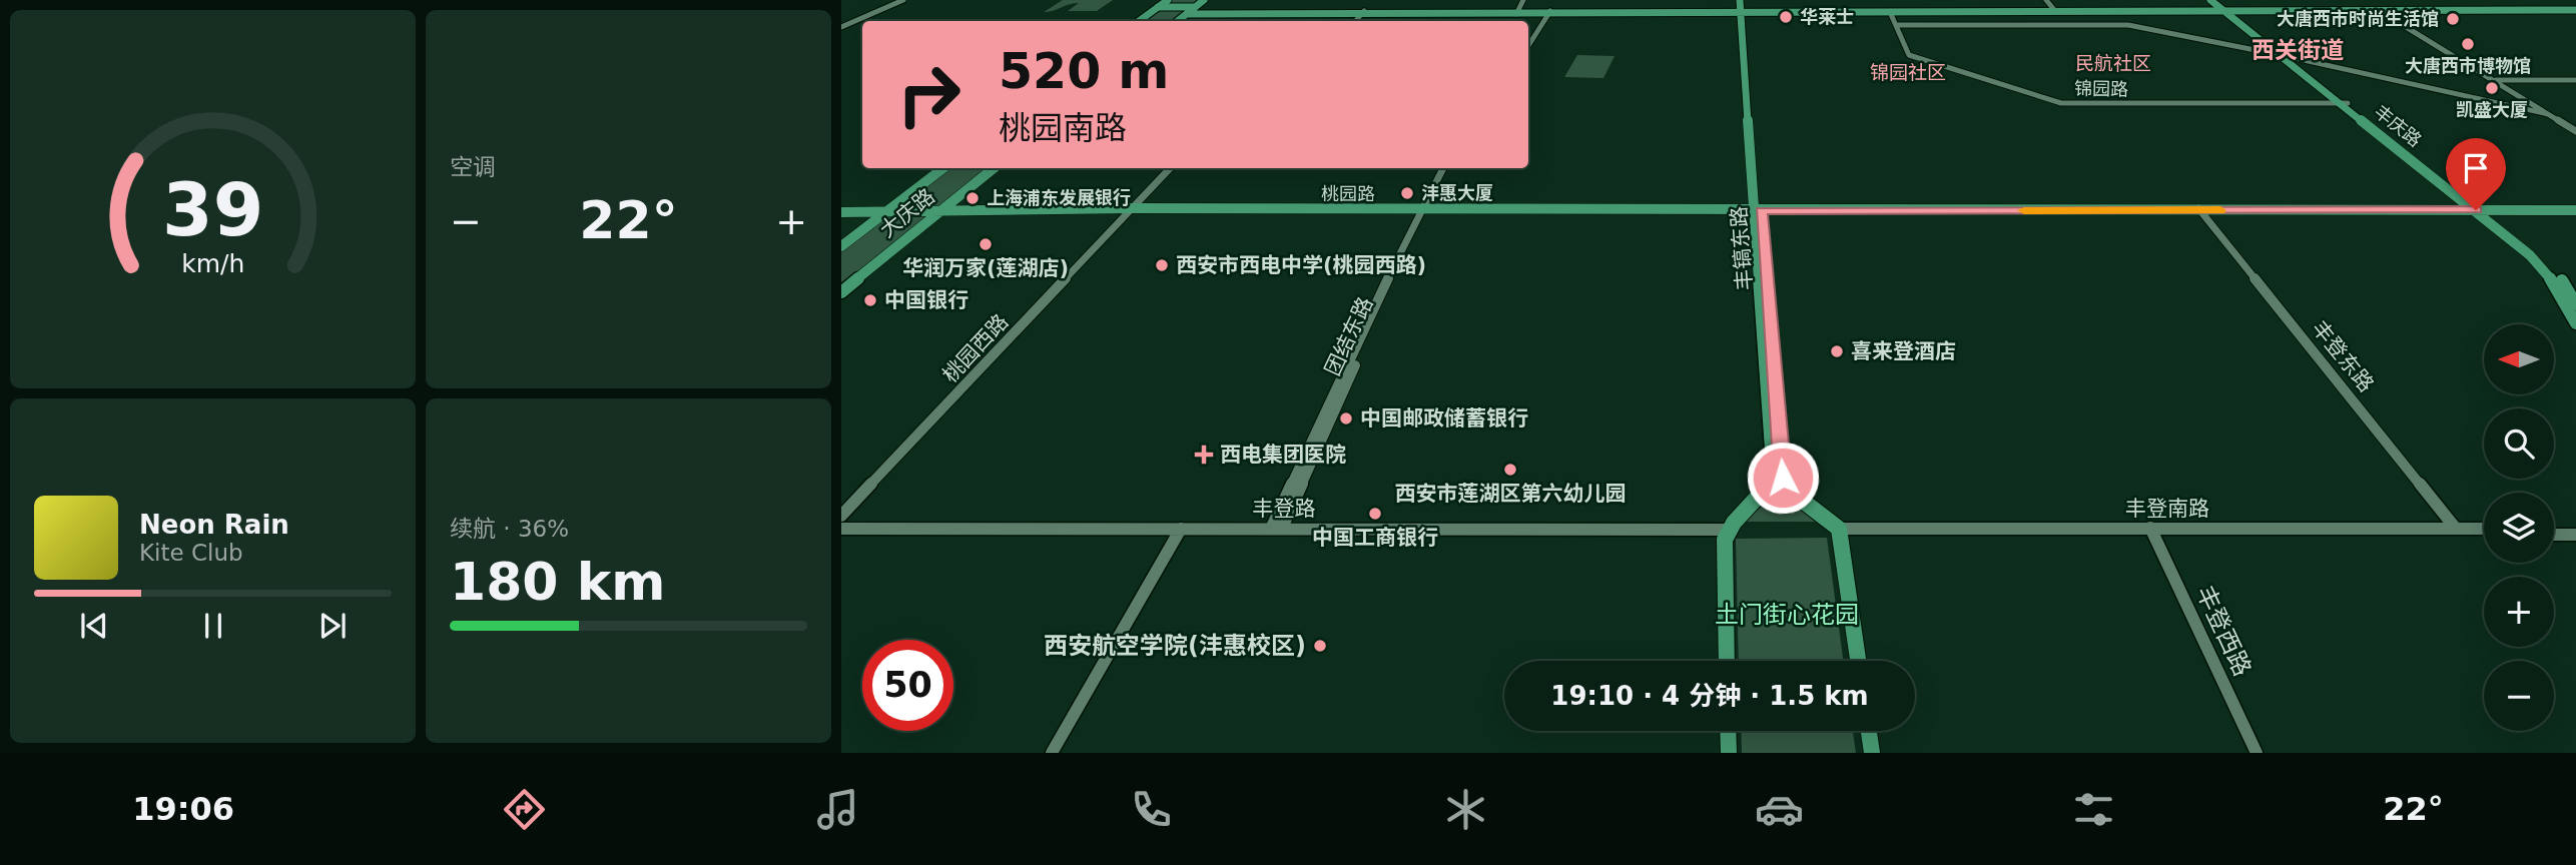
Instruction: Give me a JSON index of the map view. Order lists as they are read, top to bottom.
{
  "streets": {
    "main road": [
      "丰庆路",
      "桃园路",
      "大庆路",
      "丰镐东路"
    ],
    "street": [
      "锦园路",
      "桃园西路",
      "丰登东路",
      "丰登路",
      "丰登南路",
      "丰登西路"
    ]
  },
  "crossings": [
    ["锦园路", "丰庆路"],
    ["丰庆路", "桃园路"],
    ["桃园路", "大庆路"],
    ["桃园路", "丰镐东路"],
    ["桃园路", "桃园西路"],
    ["桃园路", "丰登东路"],
    ["丰登东路", "丰登南路"],
    ["丰登南路", "丰登西路"]
  ],
  "districts": ["西关街道", "民航社区", "锦园社区"],
  "parks": ["土门街心花园"],
  "places": {
    "other": [
      "华莱士",
      "大唐西市时尚生活馆",
      "大唐西市博物馆",
      "凯盛大厦",
      "沣惠大厦",
      "上海浦东发展银行",
      "华润万家(莲湖店)",
      "西安市西电中学(桃园西路)",
      "中国银行",
      "喜来登酒店",
      "中国邮政储蓄银行",
      "西安市莲湖区第六幼儿园",
      "中国工商银行",
      "西安航空学院(沣惠校区)"
    ],
    "health": ["西电集团医院"]
  },
  "north": "left",
  "page": {
    "tile": [
      "空调",
      ["续航 · 36%", "180 km"]
    ],
    "turn": ["520 m", "桃园南路"],
    "heat": ["−", "22°", "+"],
    "map_buttons": ["+", "−"],
    "song": ["Neon Rain", "Kite Club"],
    "limit": "50",
    "trip": "19:10 · 4 分钟 · 1.5 km",
    "tabs": ["19:06", "22°"],
    "gauge": ["39", "km/h"]
  }
}
